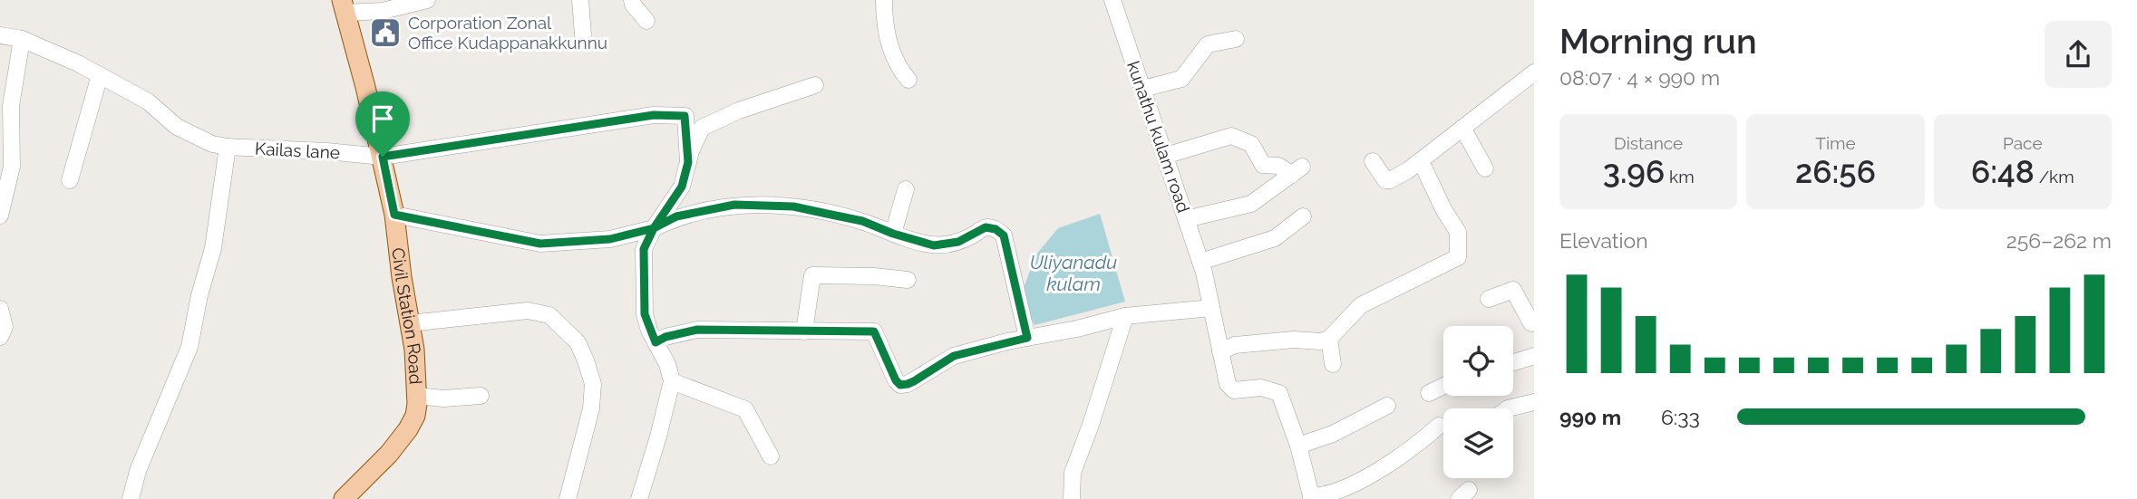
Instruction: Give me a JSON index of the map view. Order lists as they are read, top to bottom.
{
  "streets": {
    "main road": ["Civil Station Road"],
    "street": ["kunathu kulam road", "Kailas lane"]
  },
  "crossings": [
    ["Kailas lane", "Civil Station Road"]
  ],
  "water": ["Uliyanadu kulam"],
  "places": {
    "public building": ["Corporation Zonal Office Kudappanakkunnu"]
  },
  "page": {
    "heading": ["Morning run", "08:07 · 4 × 990 m"],
    "stats": [
      ["Distance", "3.96 km"],
      ["Time", "26:56"],
      ["Pace", "6:48 /km"]
    ],
    "chart": ["Elevation", "256–262 m"],
    "list": [
      {
        "name": "990 m",
        "note": "6:33"
      }
    ]
  }
}
